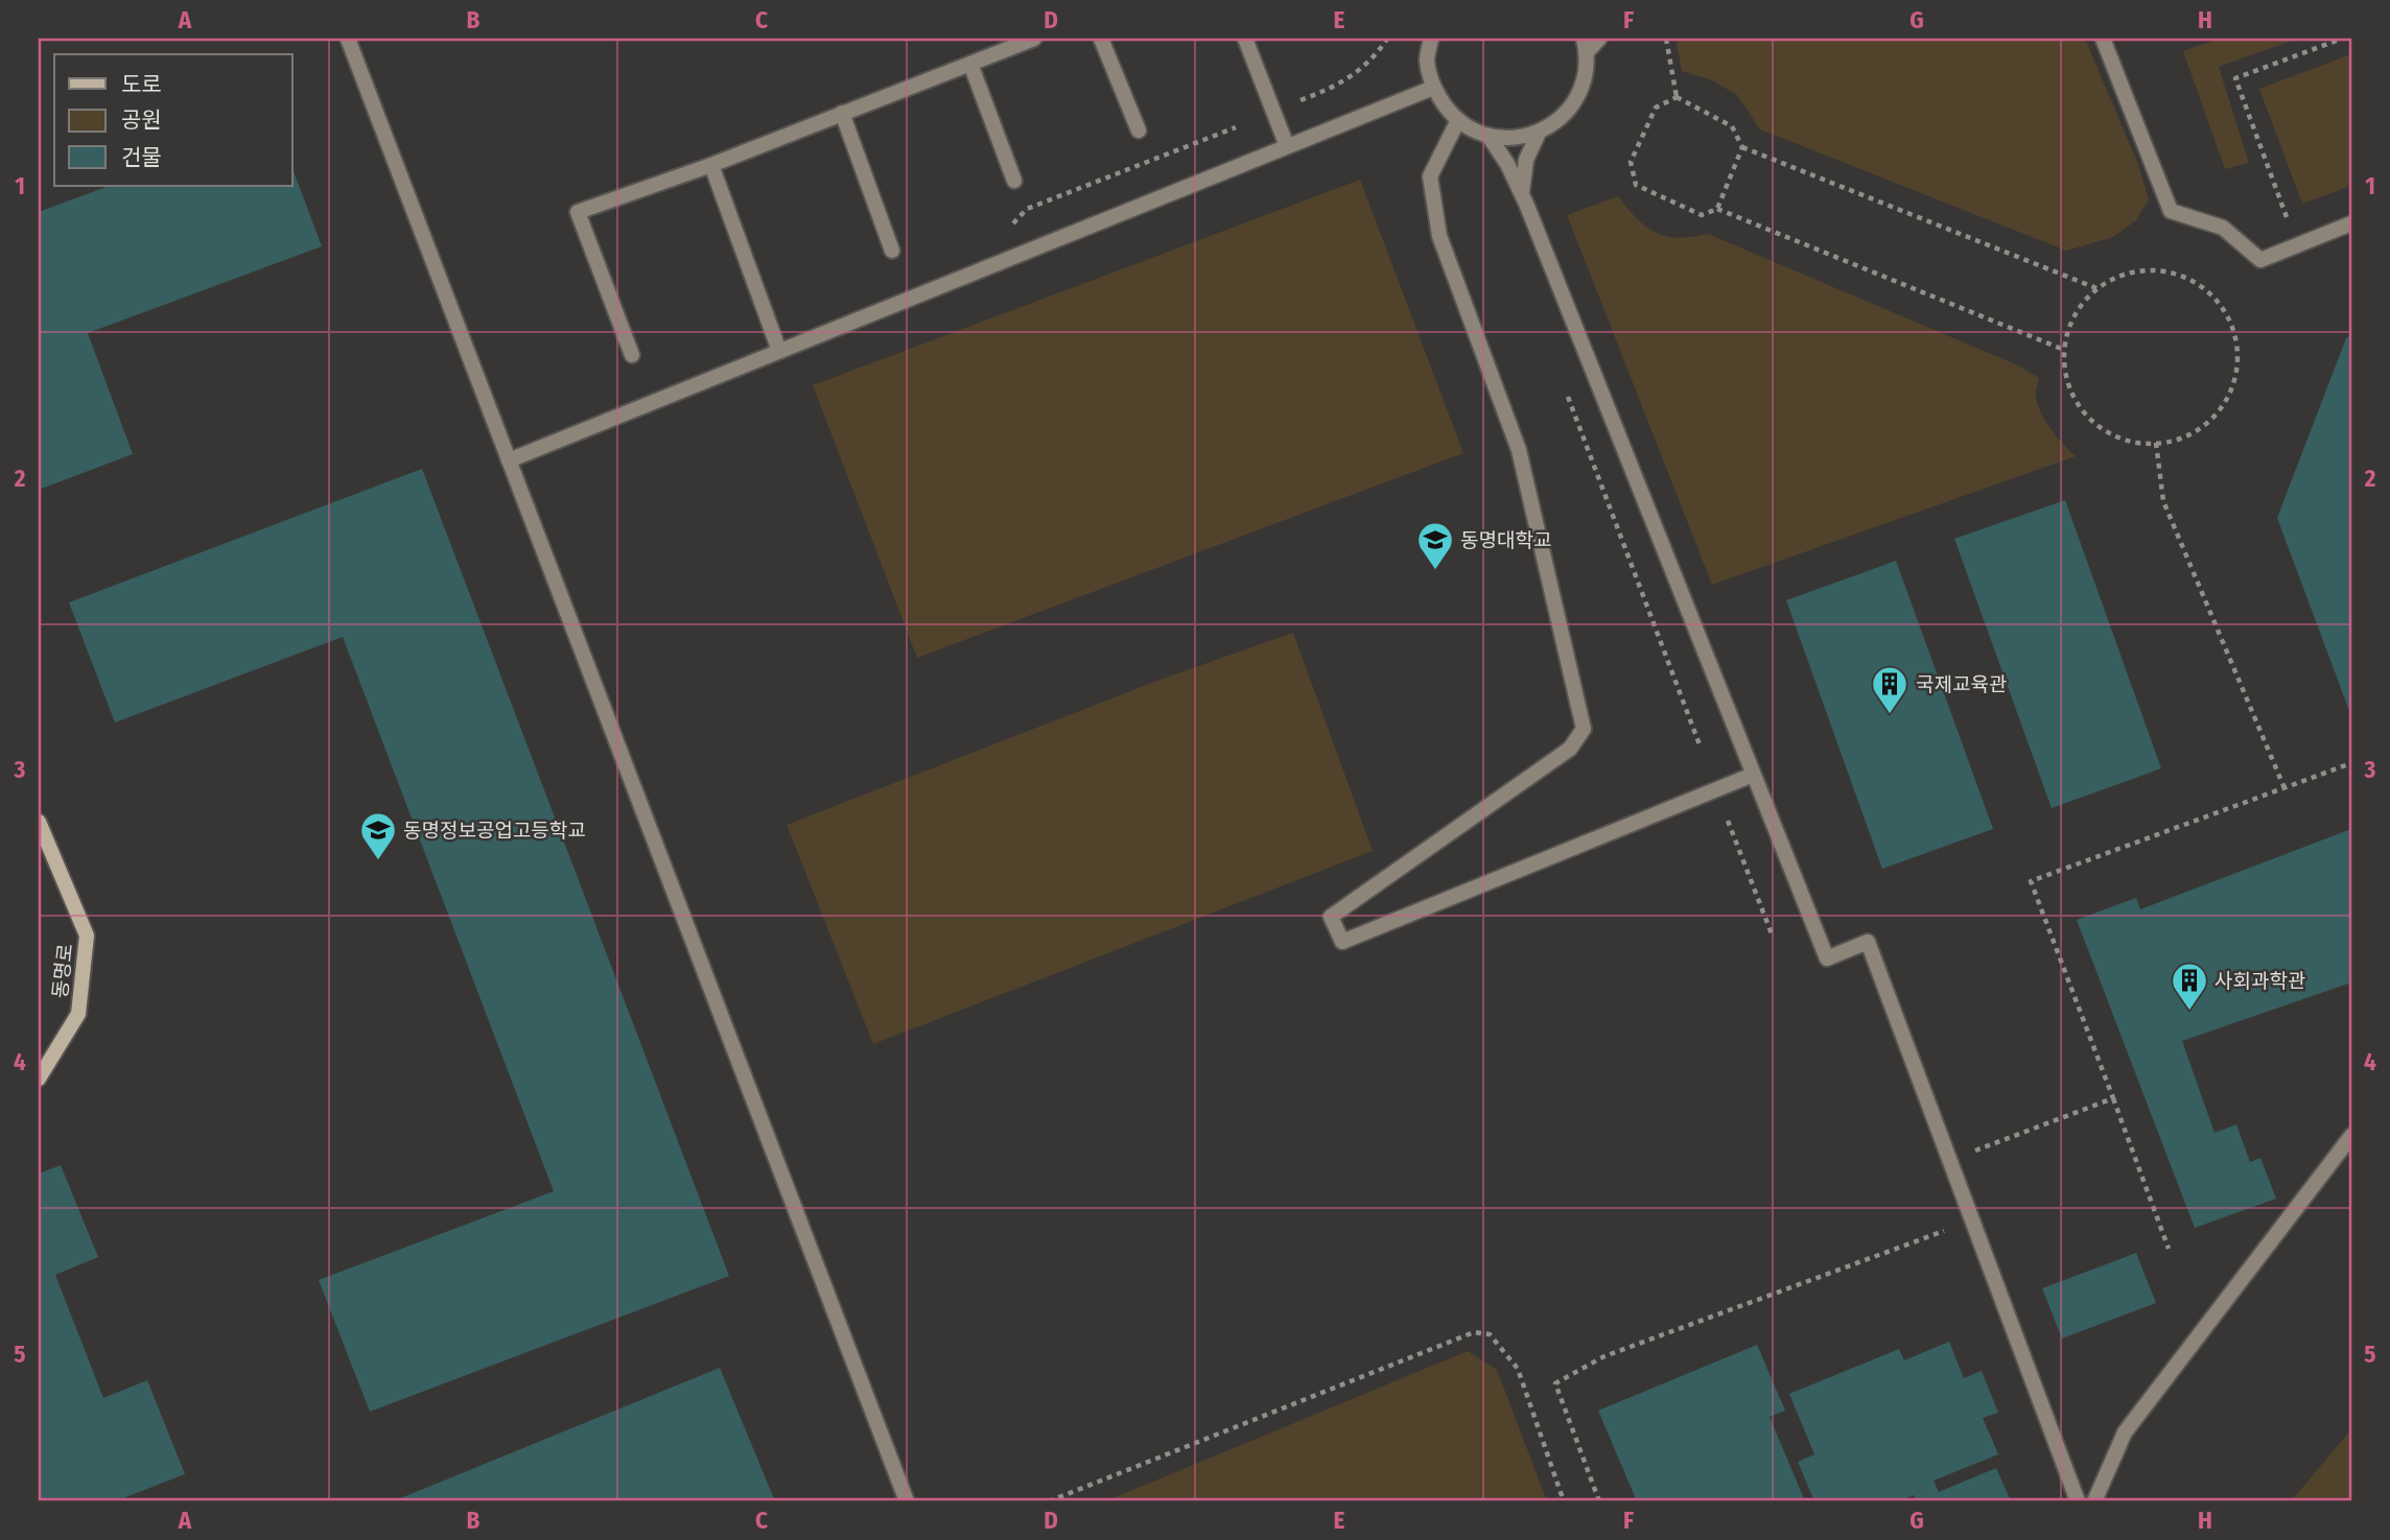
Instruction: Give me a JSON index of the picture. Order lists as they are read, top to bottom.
{
  "streets": {
    "main road": ["동명로"]
  },
  "places": {
    "school or university": ["동명대학교", "동명정보공업고등학교"],
    "building": ["국제교육관", "사회과학관"]
  },
  "legend": ["도로", "공원", "건물"],
  "grid": {
    "columns": [
      "A",
      "B",
      "C",
      "D",
      "E",
      "F",
      "G",
      "H"
    ],
    "rows": [
      "1",
      "2",
      "3",
      "4",
      "5"
    ]
  }
}
